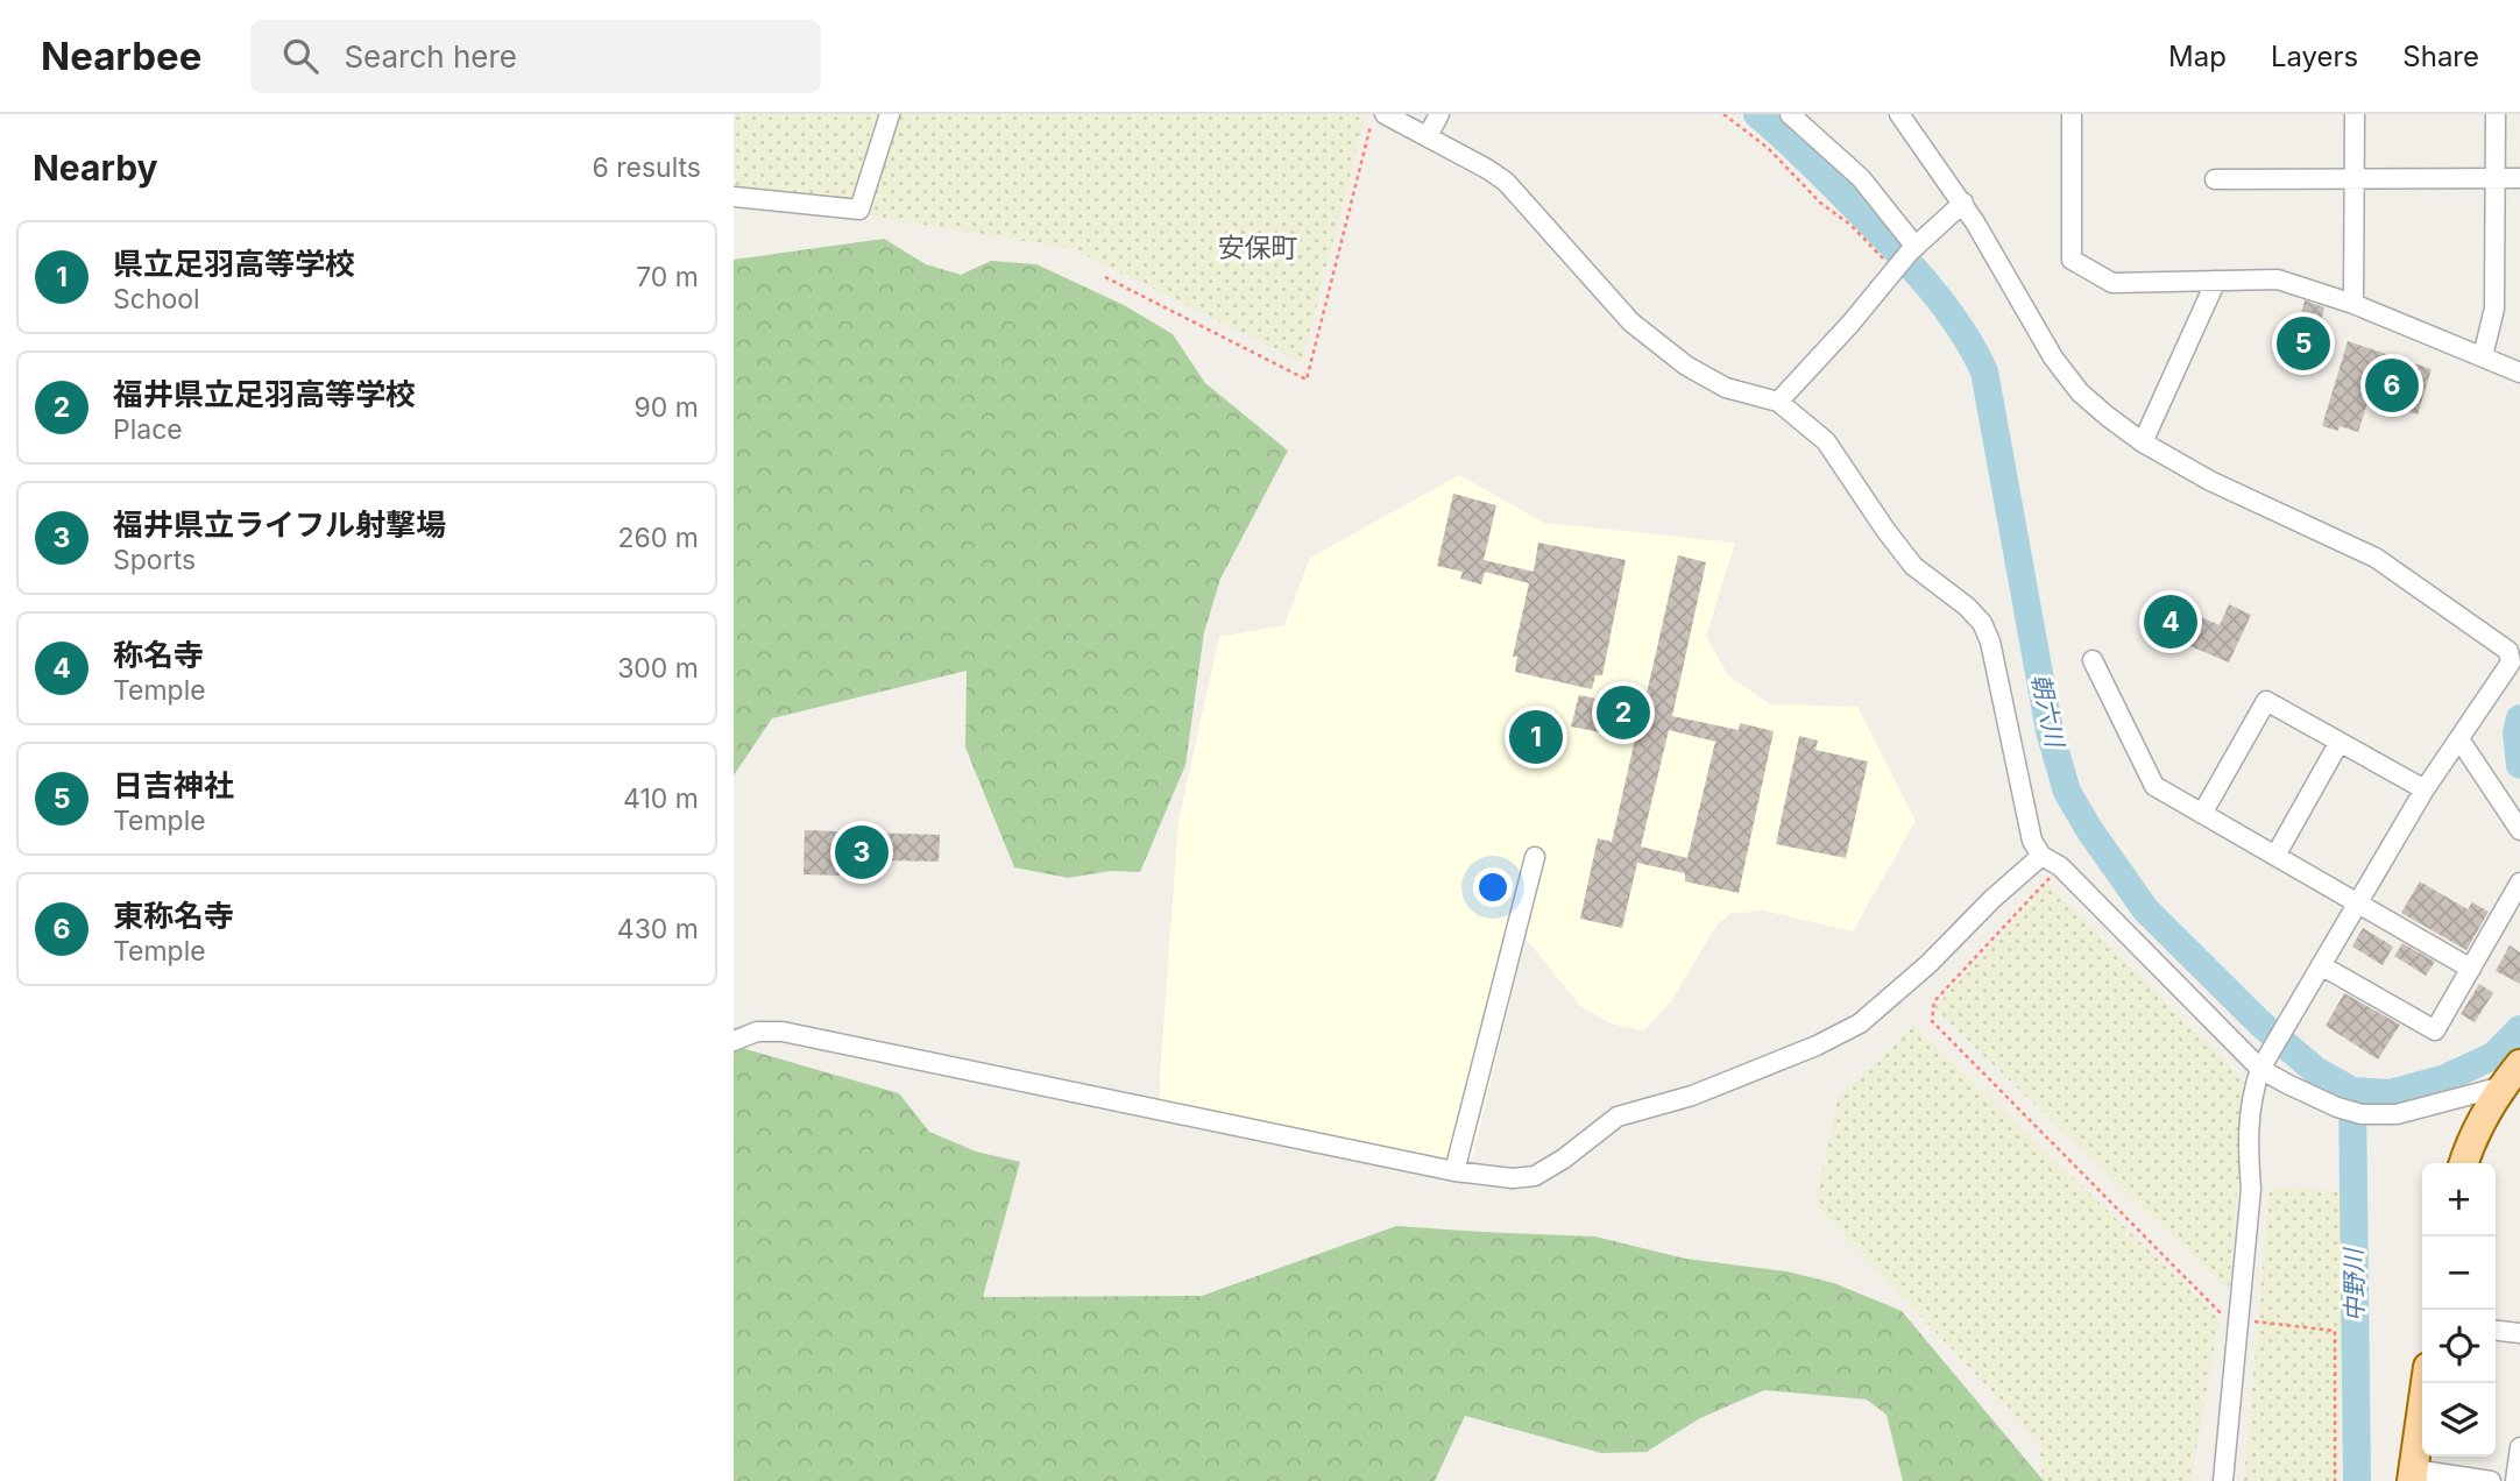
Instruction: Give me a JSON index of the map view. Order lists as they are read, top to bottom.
{
  "districts": ["安保町"],
  "water": ["朝六川", "中野川"],
  "page": {
    "header": "Nearbee",
    "search": "Search here",
    "nav": ["Map", "Layers", "Share"],
    "heading": ["Nearby", "6 results"],
    "list": [
      {
        "mark": "1",
        "name": "県立足羽高等学校",
        "note": "School",
        "value": "70 m"
      },
      {
        "mark": "2",
        "name": "福井県立足羽高等学校",
        "note": "Place",
        "value": "90 m"
      },
      {
        "mark": "3",
        "name": "福井県立ライフル射撃場",
        "note": "Sports",
        "value": "260 m"
      },
      {
        "mark": "4",
        "name": "称名寺",
        "note": "Temple",
        "value": "300 m"
      },
      {
        "mark": "5",
        "name": "日吉神社",
        "note": "Temple",
        "value": "410 m"
      },
      {
        "mark": "6",
        "name": "東称名寺",
        "note": "Temple",
        "value": "430 m"
      }
    ],
    "pins": [
      "5",
      "6",
      "4",
      "2",
      "1",
      "3"
    ],
    "map_buttons": ["+", "−"]
  }
}
